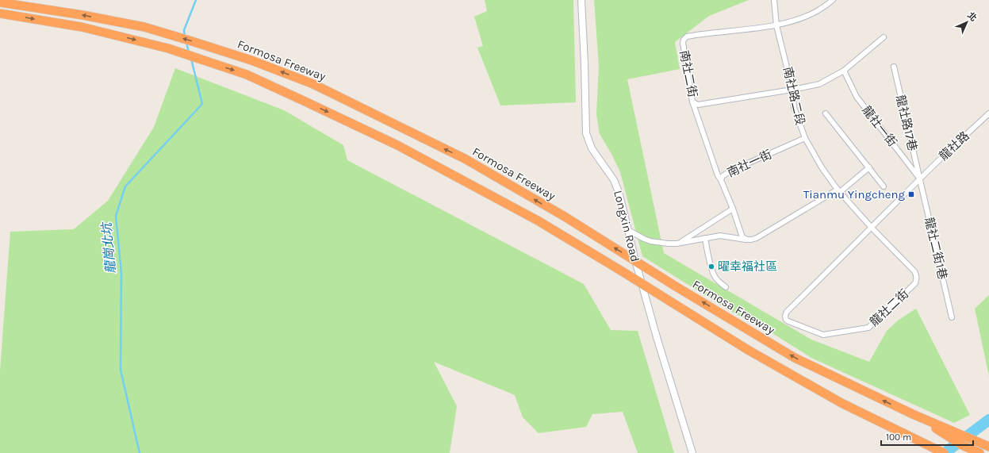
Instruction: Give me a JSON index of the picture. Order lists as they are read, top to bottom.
{
  "streets": {
    "highway": ["Formosa Freeway"],
    "street": [
      "南社二街",
      "南社路二段",
      "龍社路17巷",
      "龍社一街",
      "龍社路",
      "南社一街",
      "Longxin Road",
      "龍社二街1巷",
      "龍社二街"
    ]
  },
  "crossings": [
    ["南社二街", "南社路二段"],
    ["南社二街", "龍社一街"],
    ["南社路二段", "南社一街"],
    ["南社路二段", "龍社二街"],
    ["龍社路17巷", "龍社一街"],
    ["龍社路17巷", "龍社路"],
    ["龍社路17巷", "龍社二街1巷"],
    ["龍社路17巷", "龍社二街"],
    ["龍社一街", "龍社路"],
    ["龍社一街", "龍社二街1巷"],
    ["龍社一街", "龍社二街"],
    ["龍社路", "龍社二街1巷"],
    ["龍社路", "龍社二街"],
    ["龍社二街1巷", "龍社二街"]
  ],
  "water": ["龍崗北坑"],
  "places": {
    "transit": ["Tianmu Yingcheng"],
    "other": ["曜幸福社區"]
  },
  "scale_bar": "100 m",
  "north": "top right"
}
